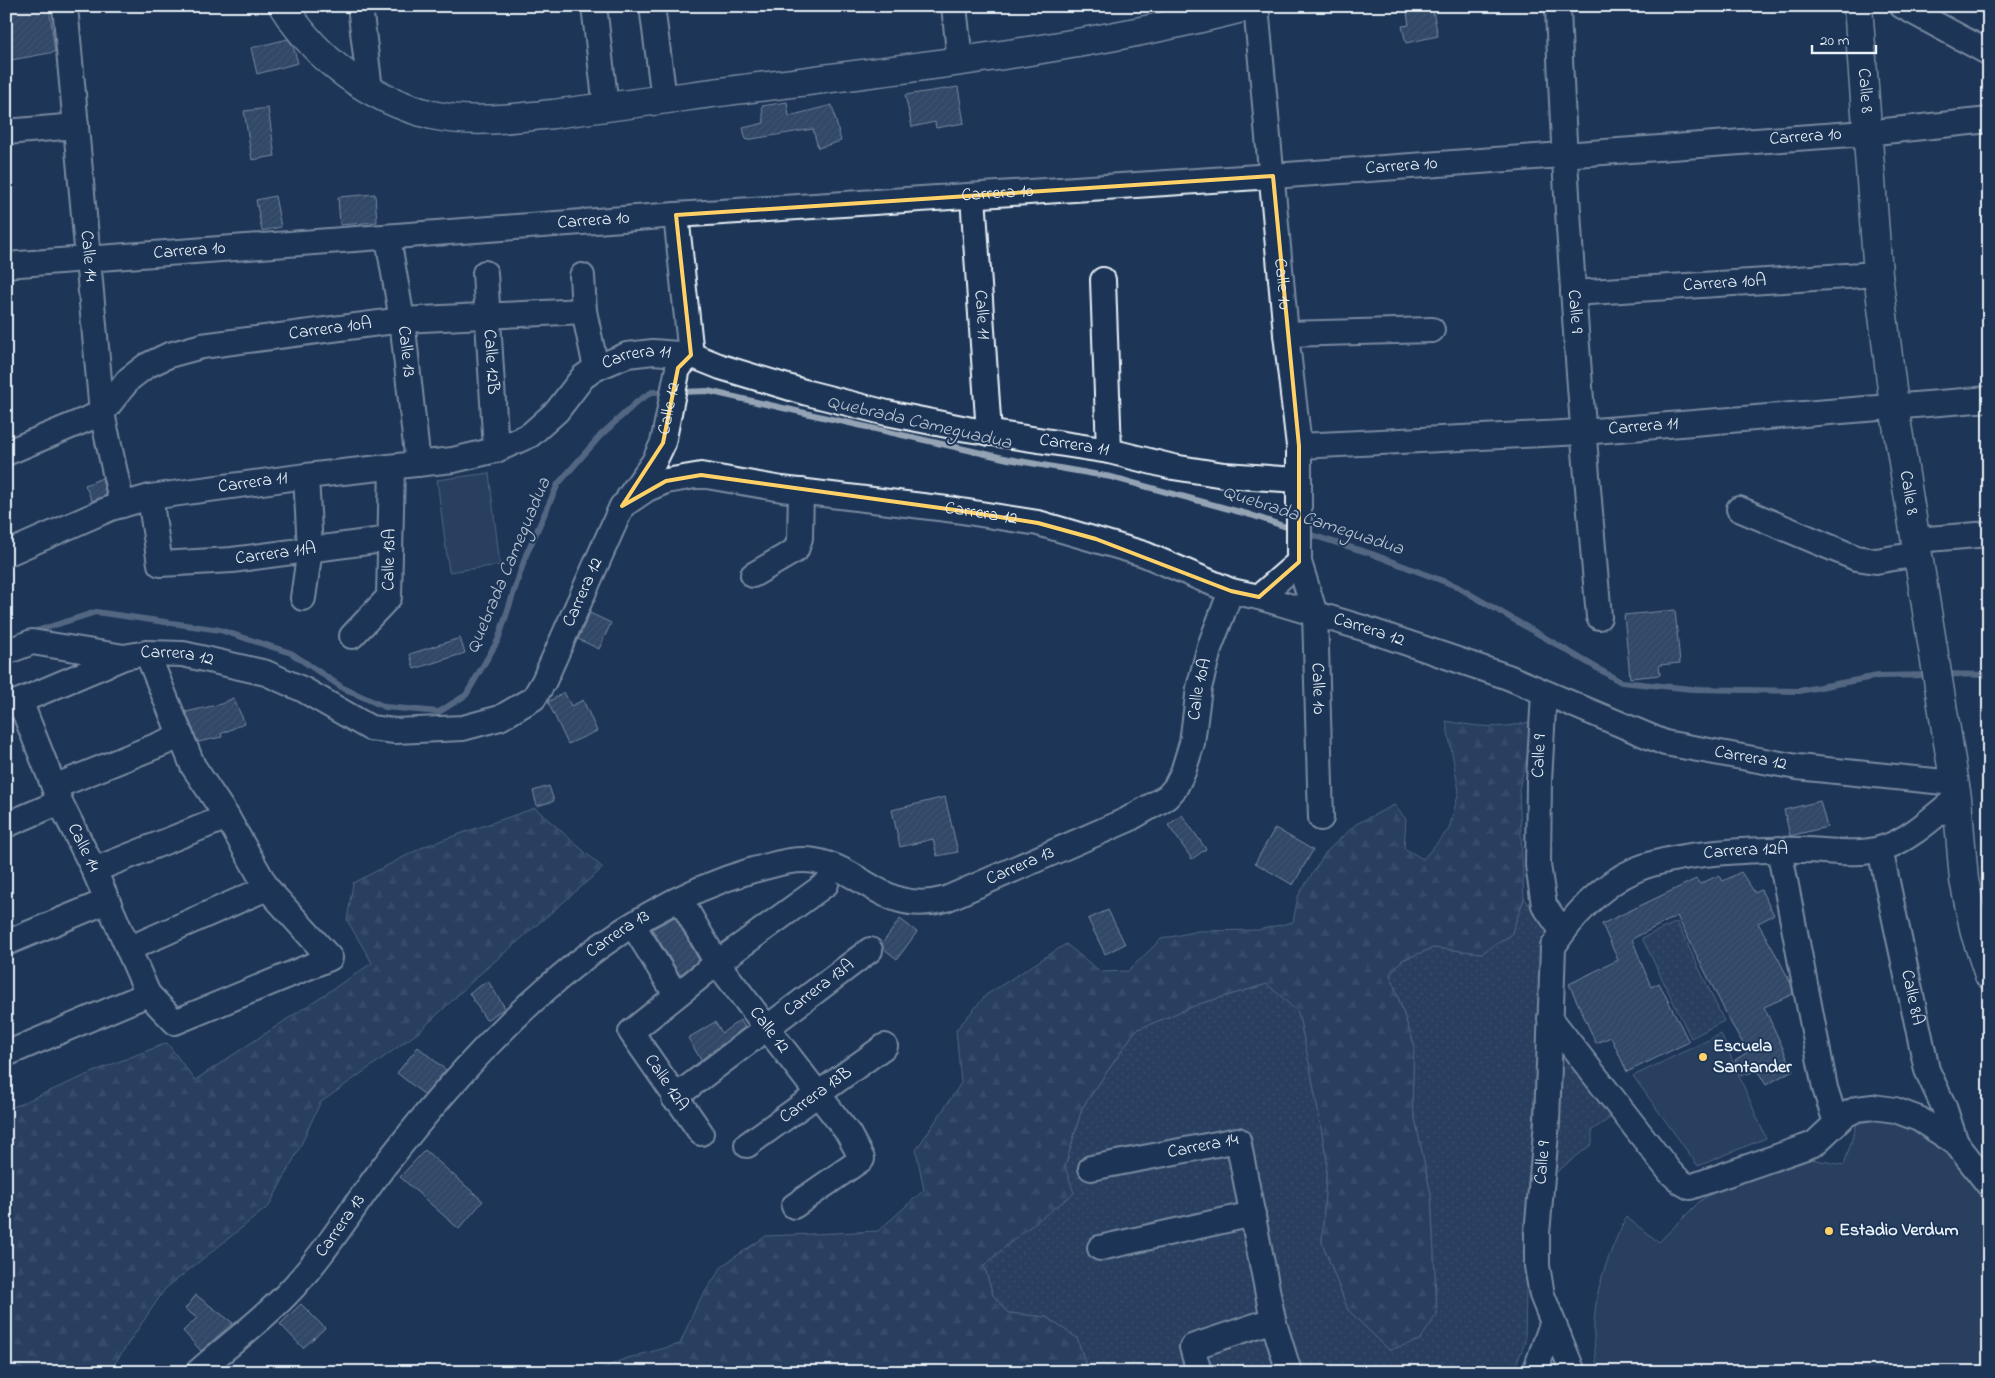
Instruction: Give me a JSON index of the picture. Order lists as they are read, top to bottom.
{
  "streets": {
    "main road": ["Calle 8"],
    "street": [
      "Carrera 10",
      "Calle 14",
      "Carrera 10A",
      "Calle 10",
      "Calle 9",
      "Calle 11",
      "Calle 13",
      "Calle 12B",
      "Carrera 11",
      "Calle 12",
      "Carrera 12",
      "Carrera 11A",
      "Calle 13A",
      "Calle 10A",
      "Carrera 12A",
      "Carrera 13",
      "Carrera 13A",
      "Calle 8A",
      "Calle 12A",
      "Carrera 13B",
      "Carrera 14"
    ]
  },
  "crossings": [
    ["Calle 8", "Carrera 10"],
    ["Calle 8", "Carrera 10A"],
    ["Calle 8", "Carrera 11"],
    ["Calle 8", "Carrera 12"],
    ["Calle 8", "Carrera 12A"],
    ["Carrera 10", "Calle 14"],
    ["Carrera 10", "Calle 10"],
    ["Carrera 10", "Calle 9"],
    ["Carrera 10", "Calle 11"],
    ["Carrera 10", "Calle 13"],
    ["Carrera 10", "Calle 12"],
    ["Calle 14", "Carrera 10A"],
    ["Calle 14", "Carrera 11"],
    ["Calle 14", "Carrera 12"],
    ["Carrera 10A", "Calle 9"],
    ["Carrera 10A", "Calle 13"],
    ["Carrera 10A", "Calle 12B"],
    ["Calle 10", "Carrera 11"],
    ["Calle 10", "Carrera 12"],
    ["Calle 9", "Carrera 11"],
    ["Calle 9", "Carrera 12"],
    ["Calle 9", "Carrera 12A"],
    ["Calle 11", "Carrera 11"],
    ["Calle 13", "Carrera 11"],
    ["Calle 12B", "Carrera 11"],
    ["Carrera 11", "Calle 12"],
    ["Carrera 11", "Carrera 11A"],
    ["Carrera 11", "Calle 13A"],
    ["Calle 12", "Carrera 12"],
    ["Calle 12", "Carrera 13"],
    ["Calle 12", "Carrera 13A"],
    ["Calle 12", "Carrera 13B"],
    ["Carrera 12", "Calle 10A"],
    ["Carrera 12", "Carrera 12A"],
    ["Carrera 11A", "Calle 13A"],
    ["Calle 10A", "Carrera 13"],
    ["Carrera 12A", "Calle 8A"],
    ["Carrera 13A", "Calle 12A"]
  ],
  "water": ["Quebrada Cameguadua"],
  "places": ["Escuela Santander", "Estadio Verdum"],
  "scale_bar": "20 m"
}
